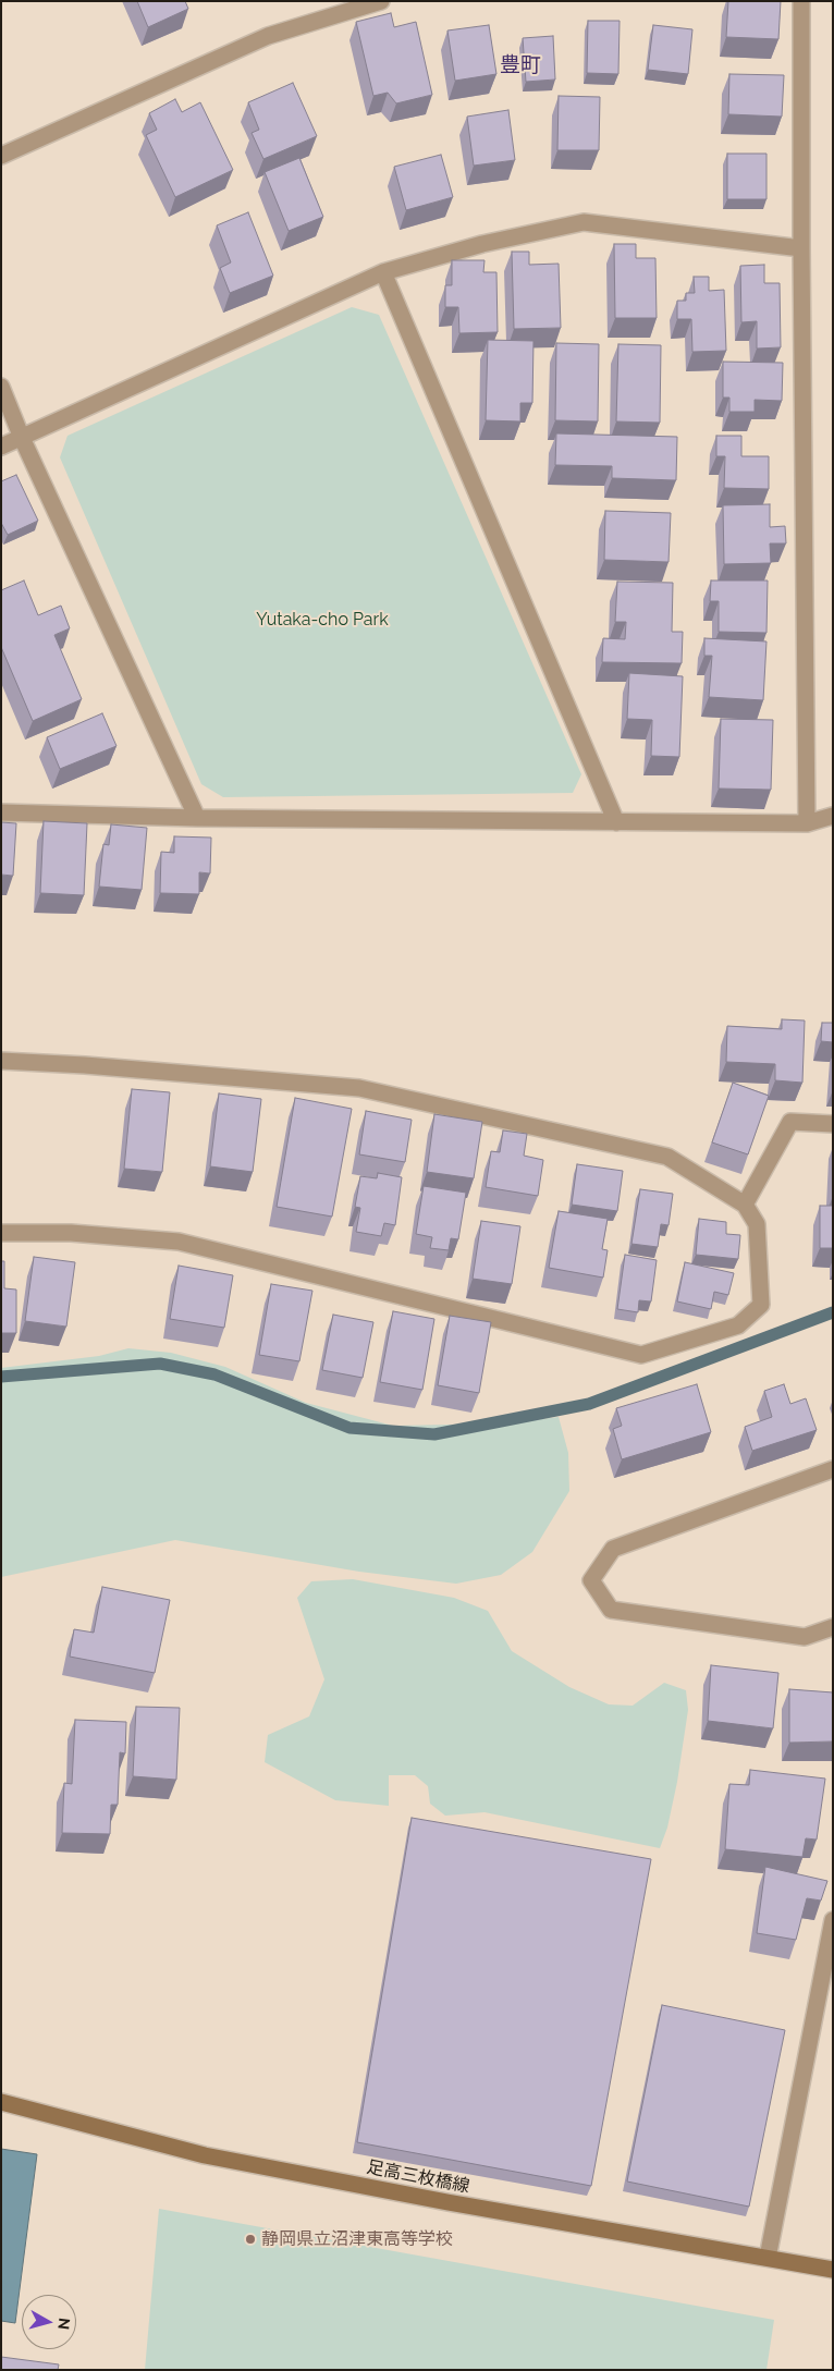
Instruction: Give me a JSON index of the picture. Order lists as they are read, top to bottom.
{
  "streets": {
    "main road": ["足高三枚橋線"]
  },
  "districts": ["豊町"],
  "parks": ["Yutaka-cho Park"],
  "places": ["静岡県立沼津東高等学校"],
  "north": "right"
}
